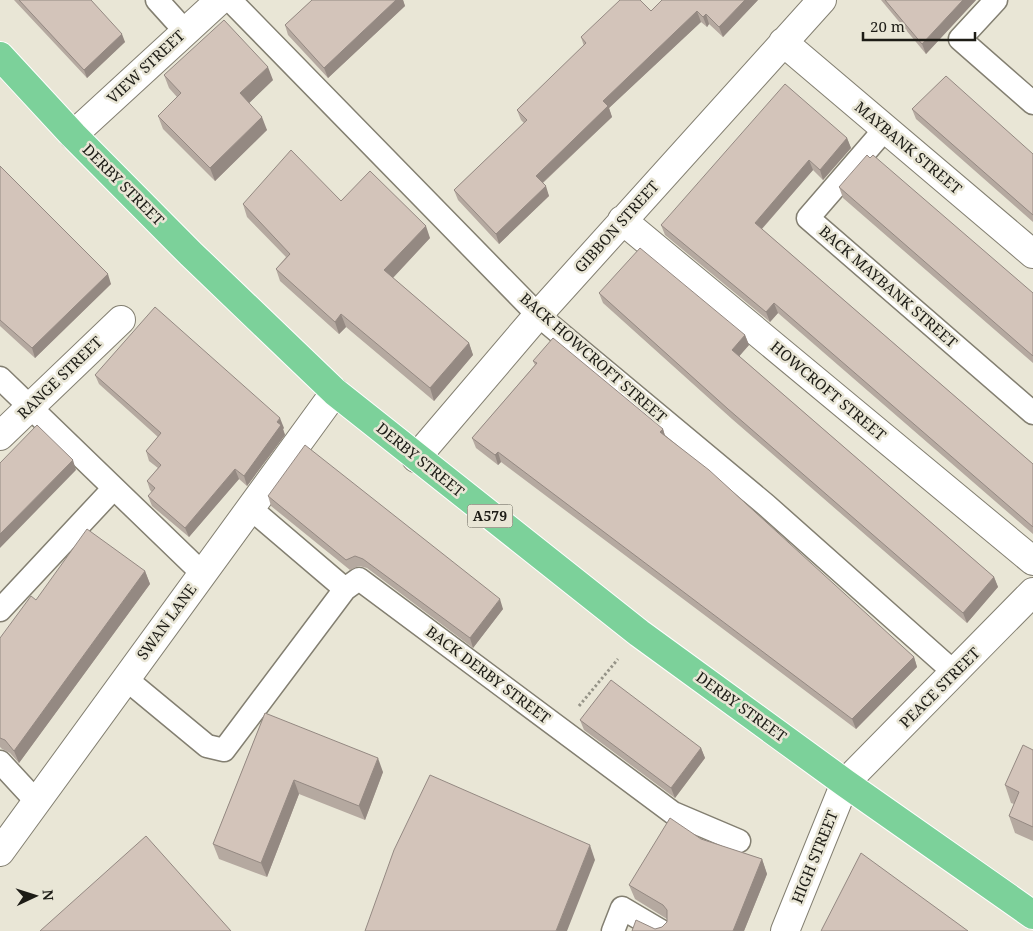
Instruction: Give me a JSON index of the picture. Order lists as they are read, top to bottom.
{
  "streets": {
    "main road": ["DERBY STREET", "A579"],
    "street": [
      "VIEW STREET",
      "MAYBANK STREET",
      "GIBBON STREET",
      "RANGE STREET",
      "HOWCROFT STREET",
      "SWAN LANE",
      "PEACE STREET",
      "HIGH STREET"
    ],
    "lane": ["BACK MAYBANK STREET", "BACK HOWCROFT STREET", "BACK DERBY STREET"]
  },
  "crossings": [
    ["VIEW STREET", "DERBY STREET"],
    ["MAYBANK STREET", "GIBBON STREET"],
    ["MAYBANK STREET", "BACK MAYBANK STREET"],
    ["DERBY STREET", "GIBBON STREET"],
    ["DERBY STREET", "SWAN LANE"],
    ["DERBY STREET", "PEACE STREET"],
    ["DERBY STREET", "HIGH STREET"],
    ["GIBBON STREET", "BACK HOWCROFT STREET"],
    ["GIBBON STREET", "HOWCROFT STREET"],
    ["BACK HOWCROFT STREET", "PEACE STREET"],
    ["PEACE STREET", "HIGH STREET"]
  ],
  "scale_bar": "20 m",
  "north": "right"
}
